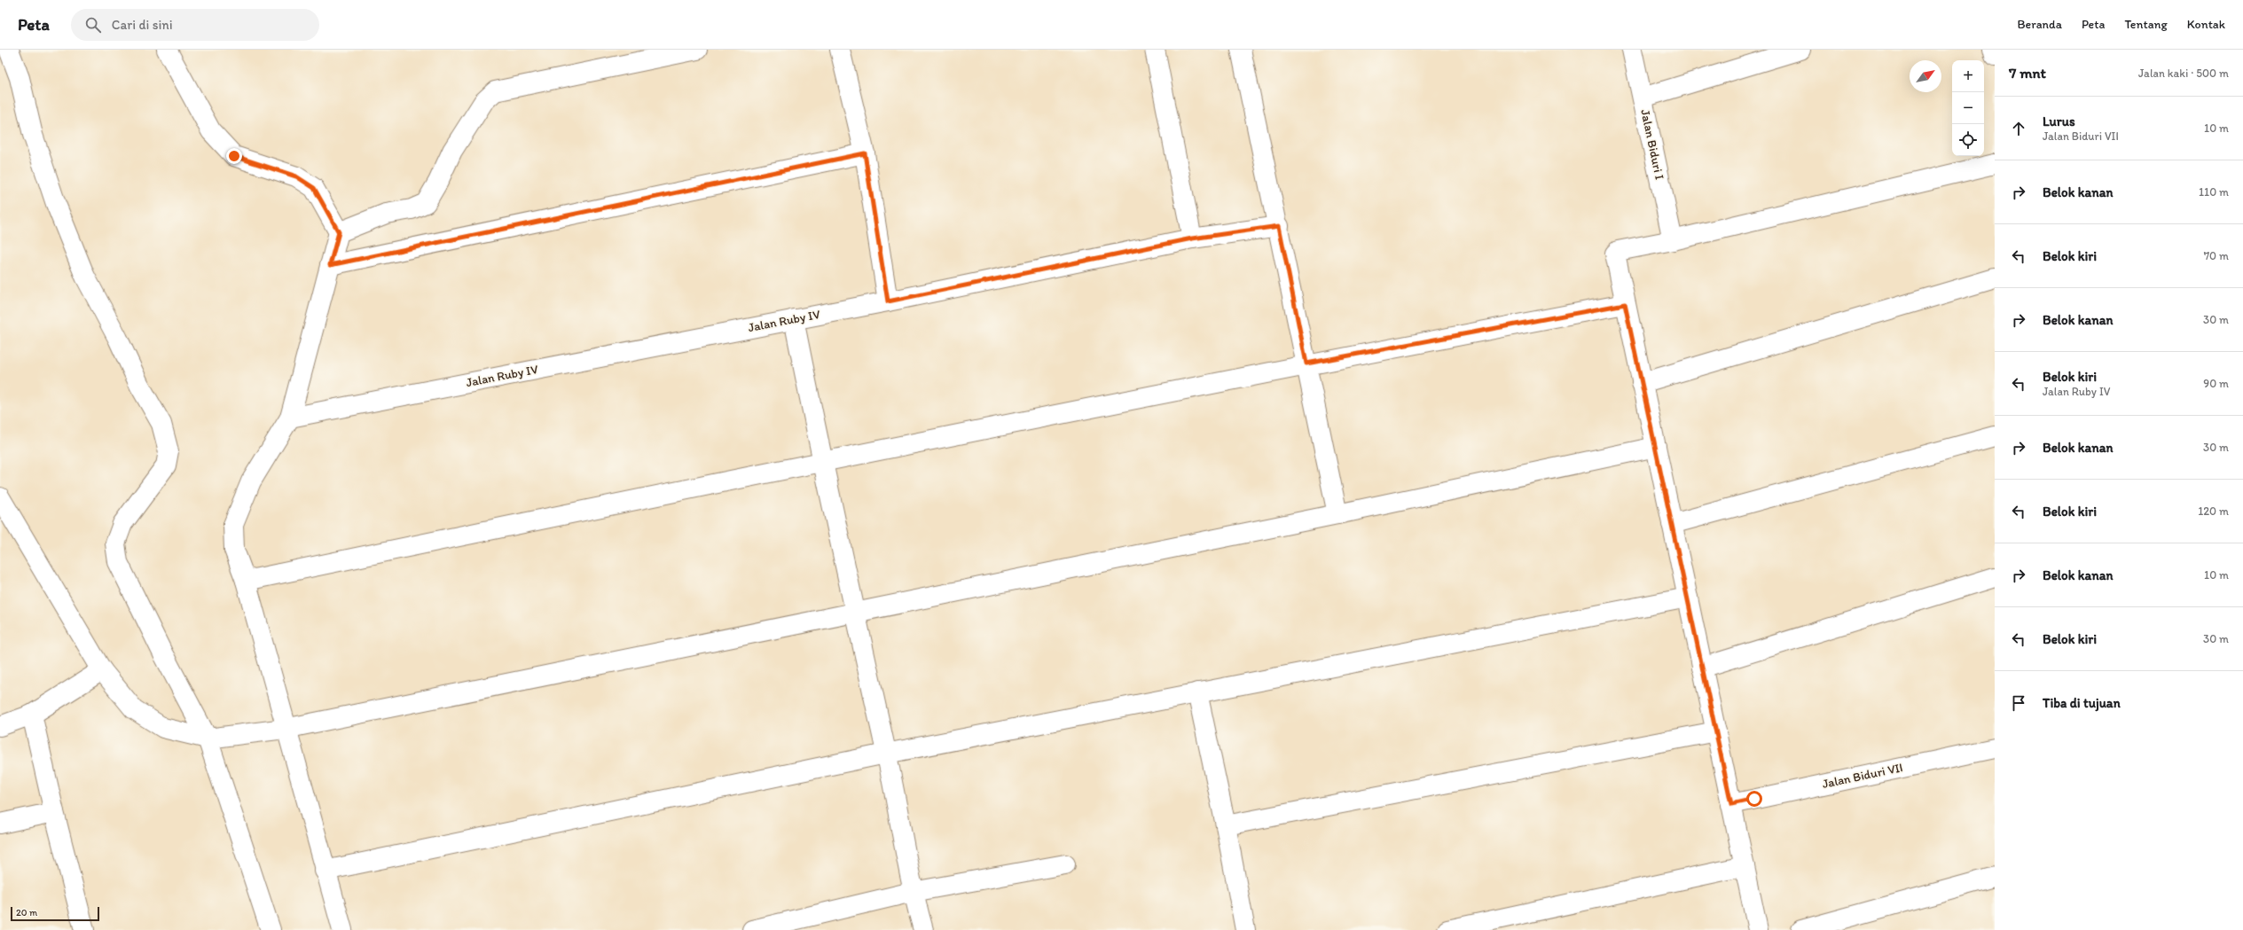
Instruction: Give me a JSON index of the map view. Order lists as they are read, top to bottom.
{
  "streets": {
    "street": ["Jalan Biduri I", "Jalan Ruby IV", "Jalan Biduri VII"]
  },
  "scale_bar": "20 m",
  "north": "top right",
  "page": {
    "header": "Peta",
    "search": "Cari di sini",
    "nav": [
      "Beranda",
      "Peta",
      "Tentang",
      "Kontak"
    ],
    "heading": ["7 mnt", "Jalan kaki · 500 m"],
    "map_buttons": ["+", "−"],
    "list": [
      ["Lurus", "Jalan Biduri VII", "10 m"],
      ["Belok kanan", "110 m"],
      ["Belok kiri", "70 m"],
      ["Belok kanan", "30 m"],
      ["Belok kiri", "Jalan Ruby IV", "90 m"],
      ["Belok kanan", "30 m"],
      ["Belok kiri", "120 m"],
      ["Belok kanan", "10 m"],
      ["Belok kiri", "30 m"],
      "Tiba di tujuan"
    ],
    "scale": "20 m"
  }
}
